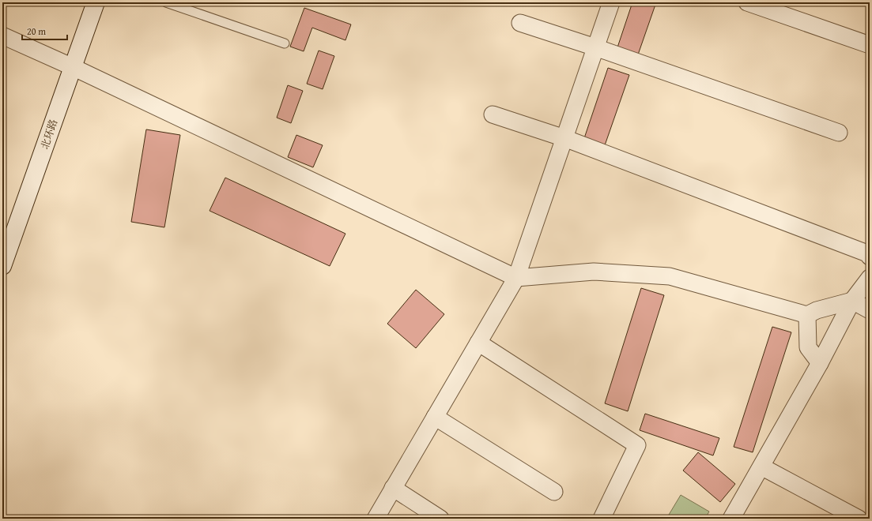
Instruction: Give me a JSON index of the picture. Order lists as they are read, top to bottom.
{
  "streets": {
    "street": ["北环路"]
  },
  "scale_bar": "20 m"
}
